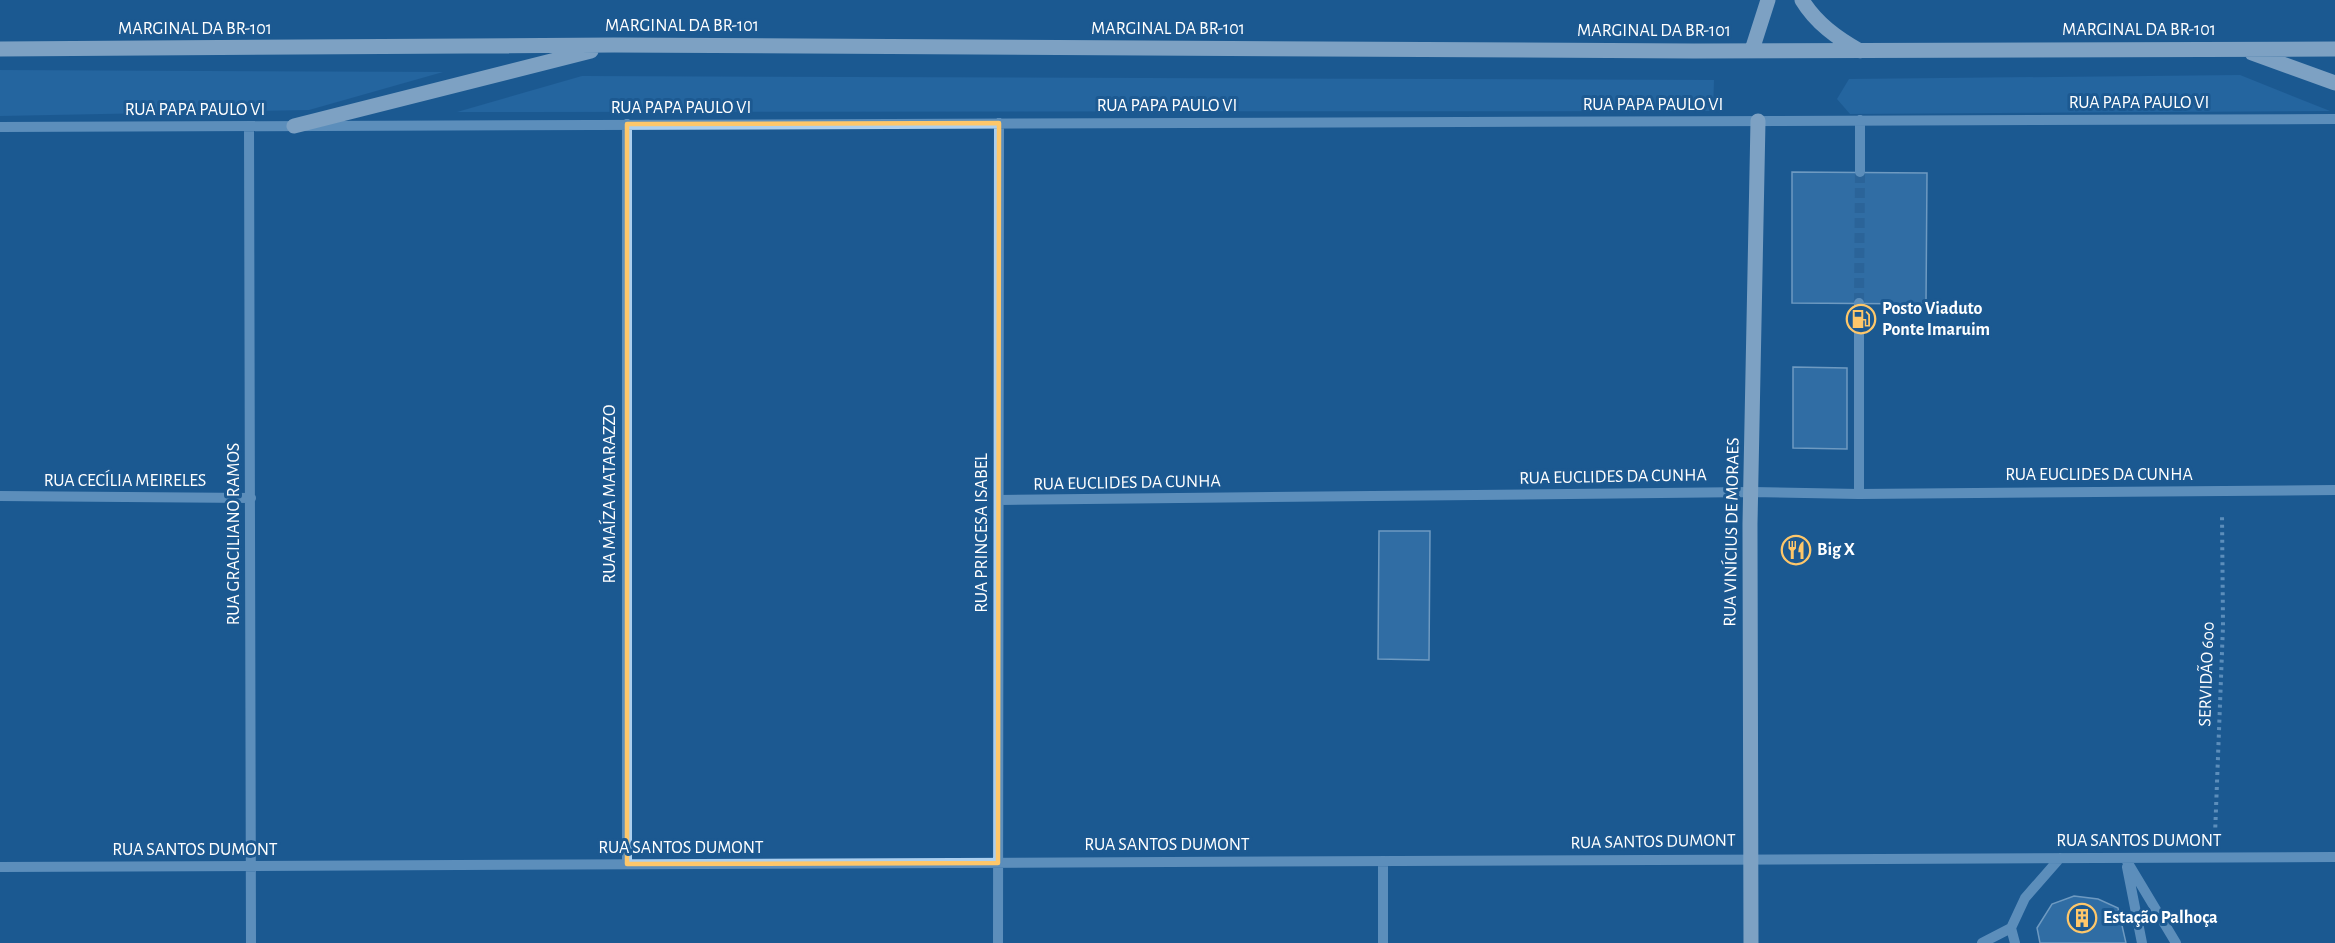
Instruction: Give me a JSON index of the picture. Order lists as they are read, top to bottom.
{
  "streets": {
    "main road": ["MARGINAL DA BR-101", "RUA VINÍCIUS DE MORAES"],
    "street": [
      "RUA PAPA PAULO VI",
      "RUA EUCLIDES DA CUNHA",
      "RUA CECÍLIA MEIRELES",
      "RUA MAÍZA MATARAZZO",
      "RUA PRINCESA ISABEL",
      "RUA GRACILIANO RAMOS",
      "RUA SANTOS DUMONT"
    ],
    "path": ["SERVIDÃO 600"]
  },
  "crossings": [
    ["RUA PAPA PAULO VI", "RUA MAÍZA MATARAZZO"],
    ["RUA PAPA PAULO VI", "RUA VINÍCIUS DE MORAES"],
    ["RUA PAPA PAULO VI", "RUA PRINCESA ISABEL"],
    ["RUA PAPA PAULO VI", "RUA GRACILIANO RAMOS"],
    ["RUA EUCLIDES DA CUNHA", "RUA VINÍCIUS DE MORAES"],
    ["RUA EUCLIDES DA CUNHA", "RUA PRINCESA ISABEL"],
    ["RUA EUCLIDES DA CUNHA", "SERVIDÃO 600"],
    ["RUA CECÍLIA MEIRELES", "RUA GRACILIANO RAMOS"],
    ["RUA MAÍZA MATARAZZO", "RUA SANTOS DUMONT"],
    ["RUA VINÍCIUS DE MORAES", "RUA SANTOS DUMONT"],
    ["RUA PRINCESA ISABEL", "RUA SANTOS DUMONT"],
    ["RUA GRACILIANO RAMOS", "RUA SANTOS DUMONT"],
    ["SERVIDÃO 600", "RUA SANTOS DUMONT"]
  ],
  "places": {
    "fuel station": ["Posto Viaduto Ponte Imaruim"],
    "restaurant": ["Big X"],
    "building": ["Estação Palhoça"]
  }
}
